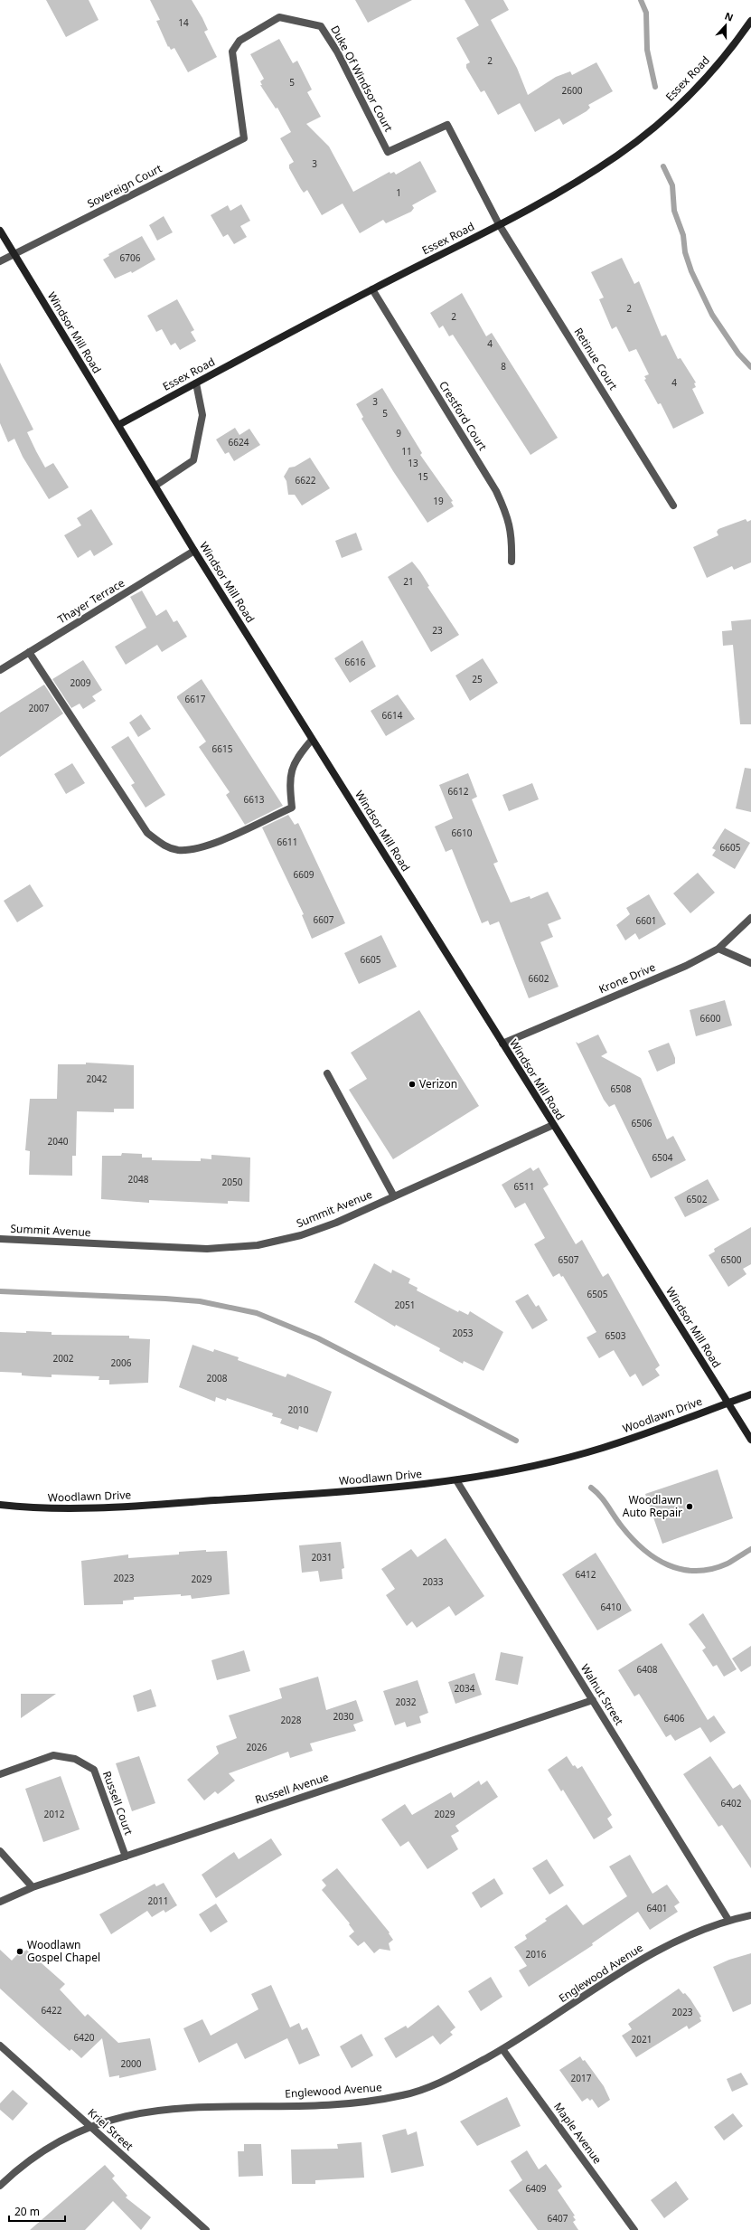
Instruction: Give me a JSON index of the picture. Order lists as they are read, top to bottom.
{
  "streets": {
    "main road": ["Essex Road", "Windsor Mill Road", "Woodlawn Drive"],
    "street": [
      "Duke Of Windsor Court",
      "Sovereign Court",
      "Retinue Court",
      "Crestford Court",
      "Thayer Terrace",
      "Krone Drive",
      "Summit Avenue",
      "Walnut Street",
      "Russell Avenue",
      "Russell Court",
      "Englewood Avenue",
      "Kriel Street",
      "Maple Avenue"
    ]
  },
  "crossings": [
    ["Duke Of Windsor Court", "Essex Road"],
    ["Duke Of Windsor Court", "Sovereign Court"],
    ["Duke Of Windsor Court", "Retinue Court"],
    ["Essex Road", "Windsor Mill Road"],
    ["Essex Road", "Retinue Court"],
    ["Essex Road", "Crestford Court"],
    ["Sovereign Court", "Windsor Mill Road"],
    ["Windsor Mill Road", "Thayer Terrace"],
    ["Windsor Mill Road", "Krone Drive"],
    ["Windsor Mill Road", "Summit Avenue"],
    ["Windsor Mill Road", "Woodlawn Drive"],
    ["Woodlawn Drive", "Walnut Street"],
    ["Walnut Street", "Russell Avenue"],
    ["Walnut Street", "Englewood Avenue"],
    ["Russell Avenue", "Russell Court"],
    ["Englewood Avenue", "Kriel Street"],
    ["Englewood Avenue", "Maple Avenue"]
  ],
  "places": ["Verizon", "Woodlawn Auto Repair", "Woodlawn Gospel Chapel"],
  "house_numbers": [
    "14",
    "2",
    "5",
    "2600",
    "3",
    "1",
    "6706",
    "2",
    "2",
    "4",
    "8",
    "4",
    "3",
    "5",
    "9",
    "6624",
    "11",
    "13",
    "15",
    "6622",
    "19",
    "21",
    "23",
    "6616",
    "25",
    "2009",
    "6617",
    "2007",
    "6614",
    "6615",
    "6612",
    "6613",
    "6610",
    "6611",
    "6605",
    "6609",
    "6607",
    "6601",
    "6605",
    "6602",
    "6600",
    "2042",
    "6508",
    "6506",
    "2040",
    "6504",
    "2048",
    "2050",
    "6511",
    "6502",
    "6507",
    "6500",
    "6505",
    "2051",
    "2053",
    "6503",
    "2002",
    "2006",
    "2008",
    "2010",
    "2031",
    "6412",
    "2023",
    "2029",
    "2033",
    "6410",
    "6408",
    "2034",
    "2032",
    "2030",
    "6406",
    "2028",
    "2026",
    "6402",
    "2012",
    "2029",
    "2011",
    "6401",
    "2016",
    "6422",
    "2023",
    "6420",
    "2021",
    "2000",
    "2017",
    "6409",
    "6407"
  ],
  "scale_bar": "20 m",
  "north": "top"
}
